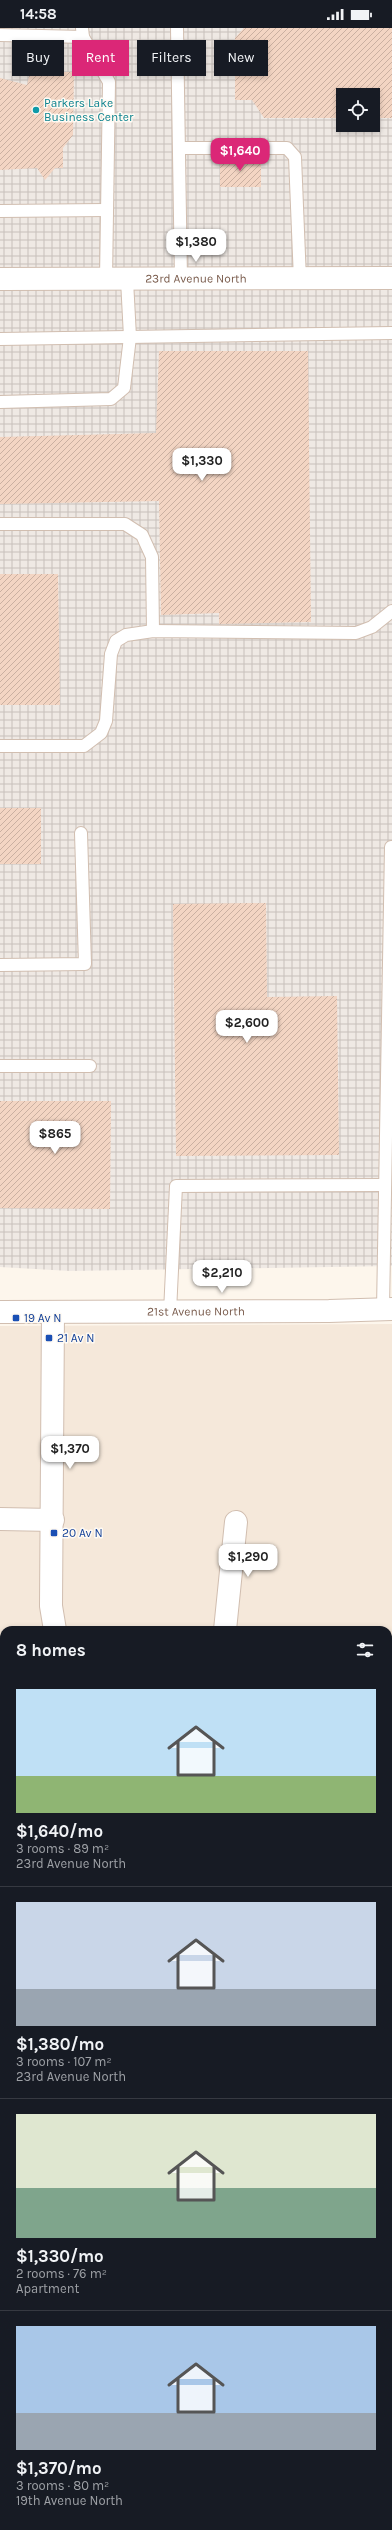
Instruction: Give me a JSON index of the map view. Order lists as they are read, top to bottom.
{
  "streets": {
    "street": ["23rd Avenue North", "21st Avenue North"]
  },
  "places": {
    "other": ["Parkers Lake Business Center"],
    "transit": ["19 Av N", "21 Av N", "20 Av N"]
  },
  "page": {
    "status": "14:58",
    "chip": [
      "Buy",
      "Rent",
      "Filters",
      "New"
    ],
    "price": [
      "$1,640",
      "$1,380",
      "$1,330",
      "$2,600",
      "$865",
      "$2,210",
      "$1,370",
      "$1,290"
    ],
    "heading": "8 homes",
    "list": [
      {
        "name": "$1,640/mo",
        "note": "3 rooms · 89 m² · 23rd Avenue North"
      },
      {
        "name": "$1,380/mo",
        "note": "3 rooms · 107 m² · 23rd Avenue North"
      },
      {
        "name": "$1,330/mo",
        "note": "2 rooms · 76 m² · Apartment"
      },
      {
        "name": "$1,370/mo",
        "note": "3 rooms · 80 m² · 19th Avenue North"
      }
    ]
  }
}
